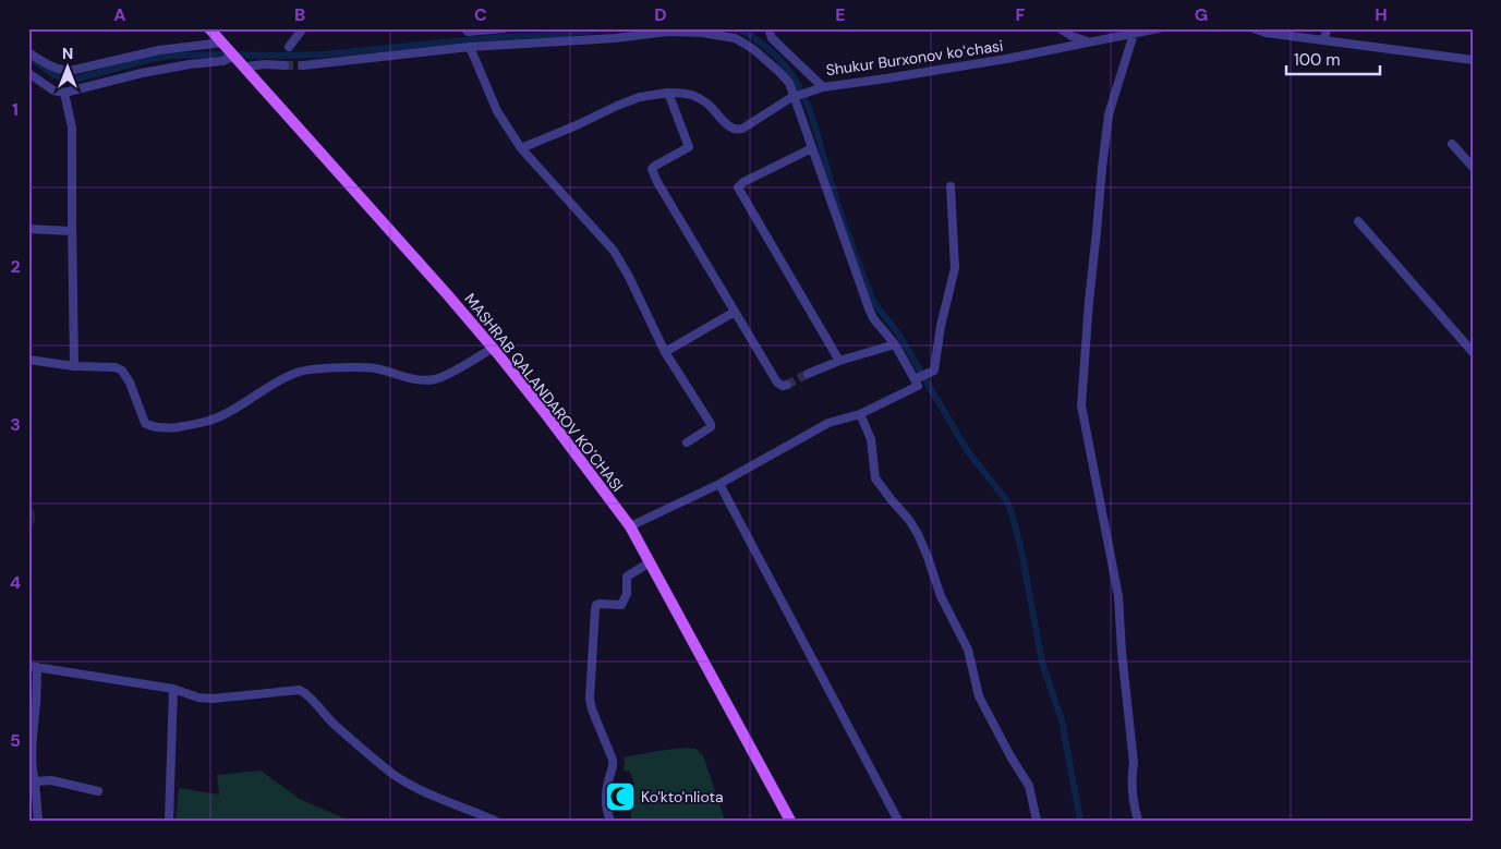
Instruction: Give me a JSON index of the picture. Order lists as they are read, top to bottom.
{
  "streets": {
    "main road": ["MASHRAB QALANDAROV KO'CHASI"],
    "street": ["Shukur Burxonov koʻchasi"]
  },
  "places": {
    "mosque": ["Ko'kto'nliota"]
  },
  "scale_bar": "100 m",
  "north": "top",
  "grid": {
    "columns": [
      "A",
      "B",
      "C",
      "D",
      "E",
      "F",
      "G",
      "H"
    ],
    "rows": [
      "1",
      "2",
      "3",
      "4",
      "5"
    ]
  }
}
